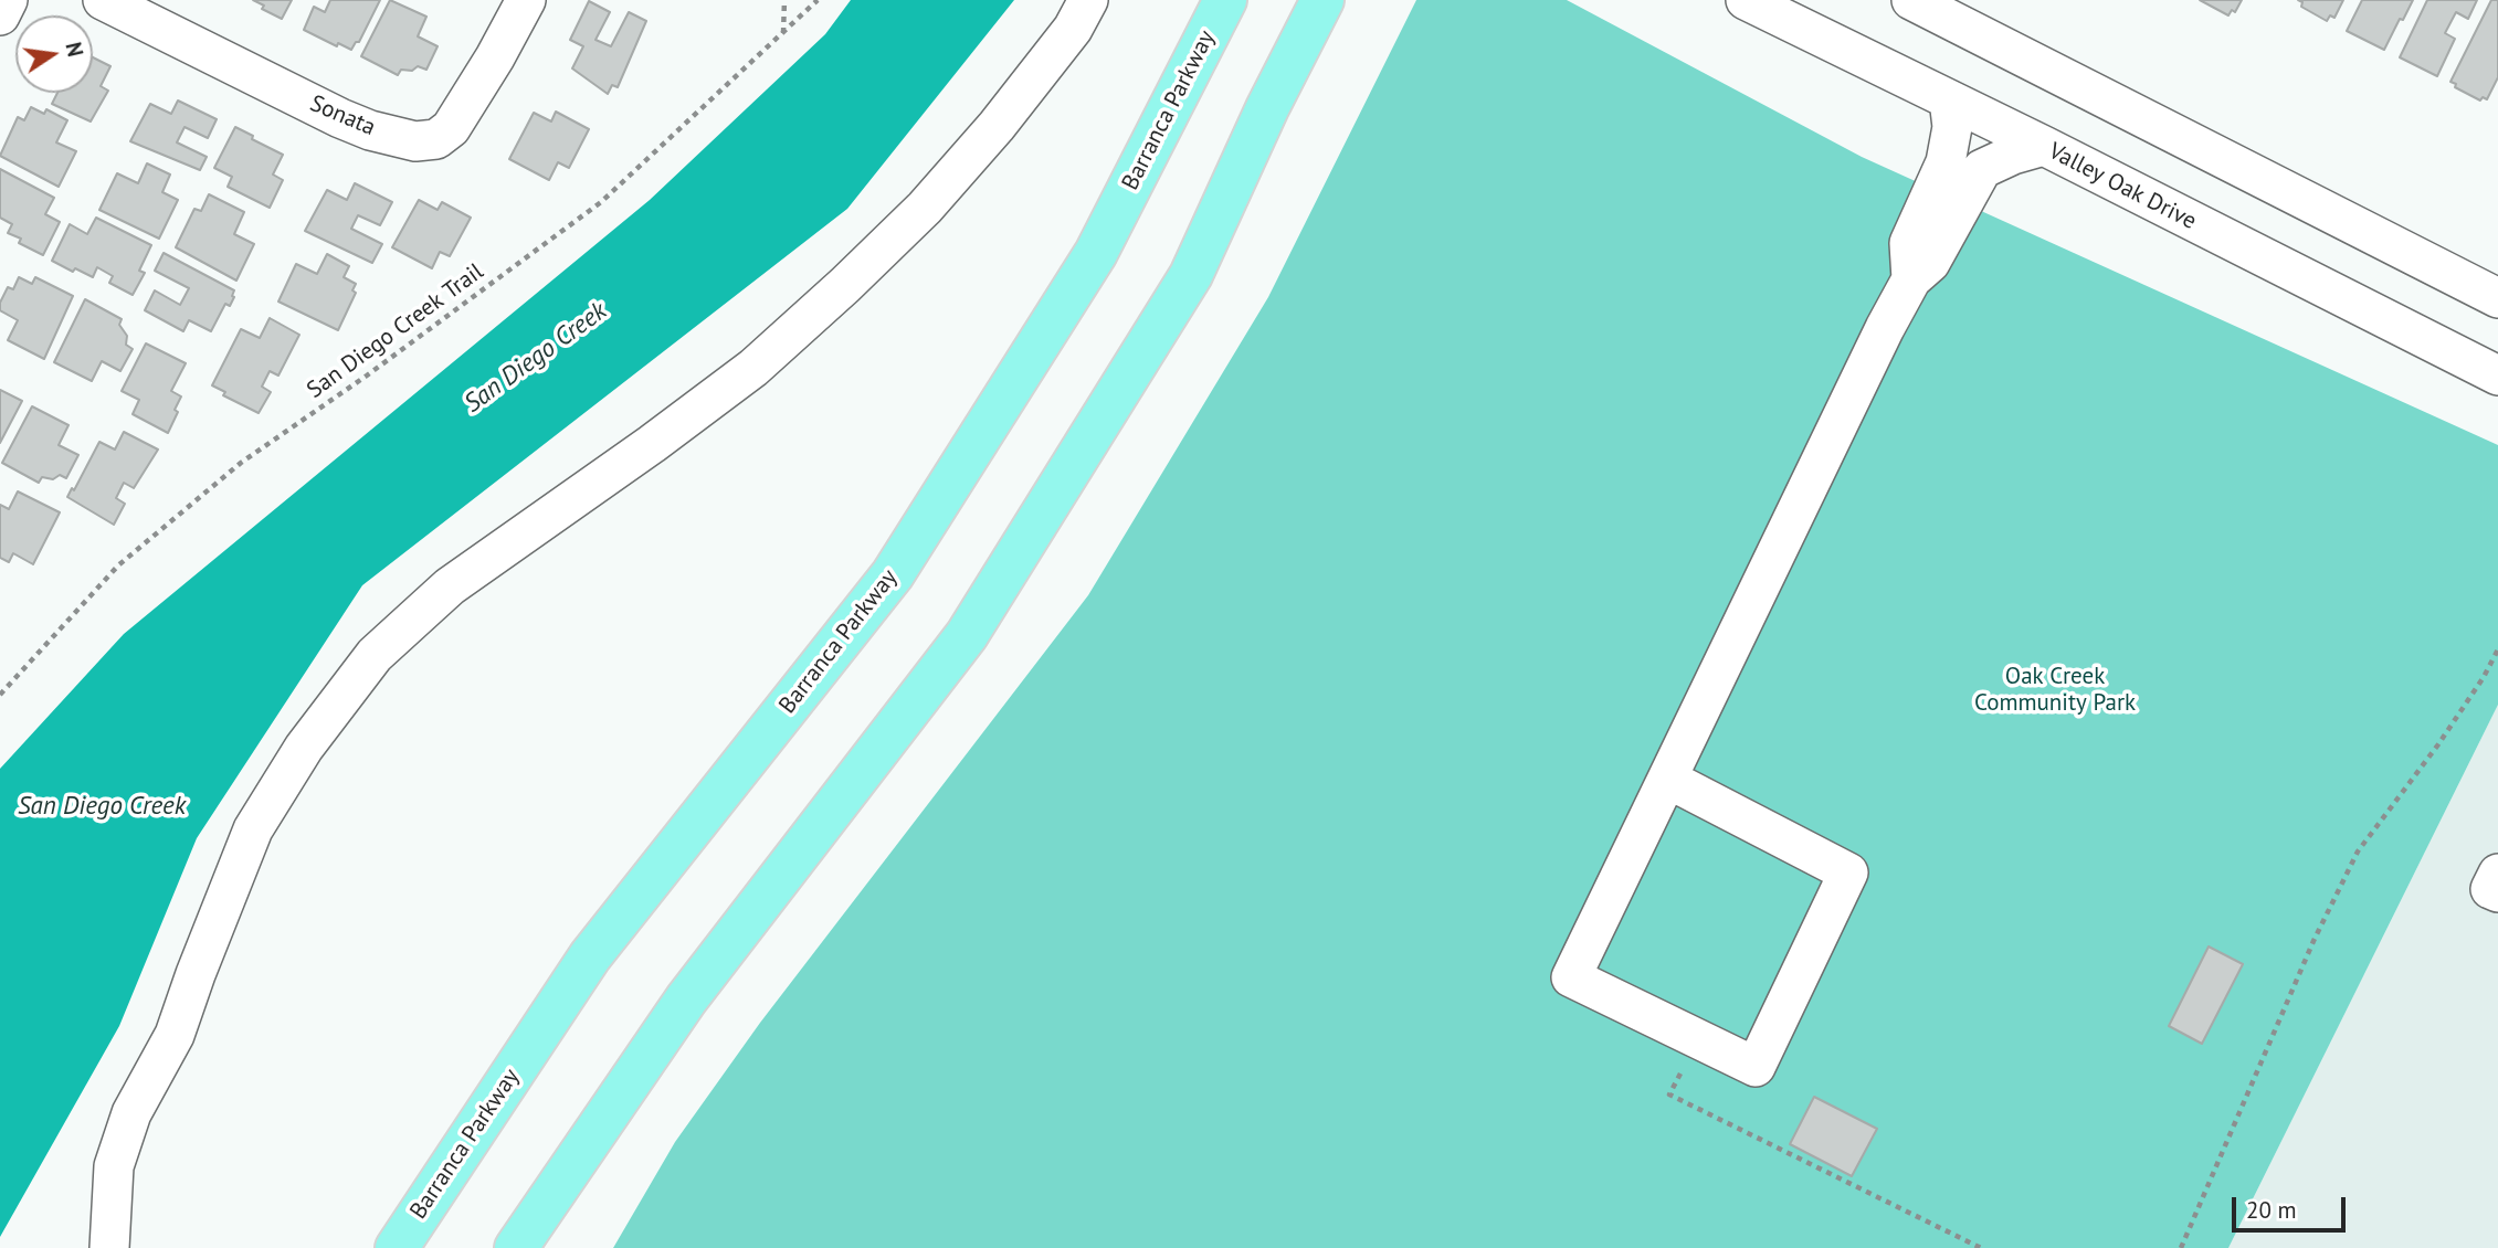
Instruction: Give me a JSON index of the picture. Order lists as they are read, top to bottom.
{
  "streets": {
    "main road": ["Barranca Parkway"],
    "street": ["Sonata", "Valley Oak Drive"],
    "path": ["San Diego Creek Trail"]
  },
  "water": ["San Diego Creek"],
  "parks": ["Oak Creek Community Park"],
  "scale_bar": "20 m",
  "north": "right"
}
